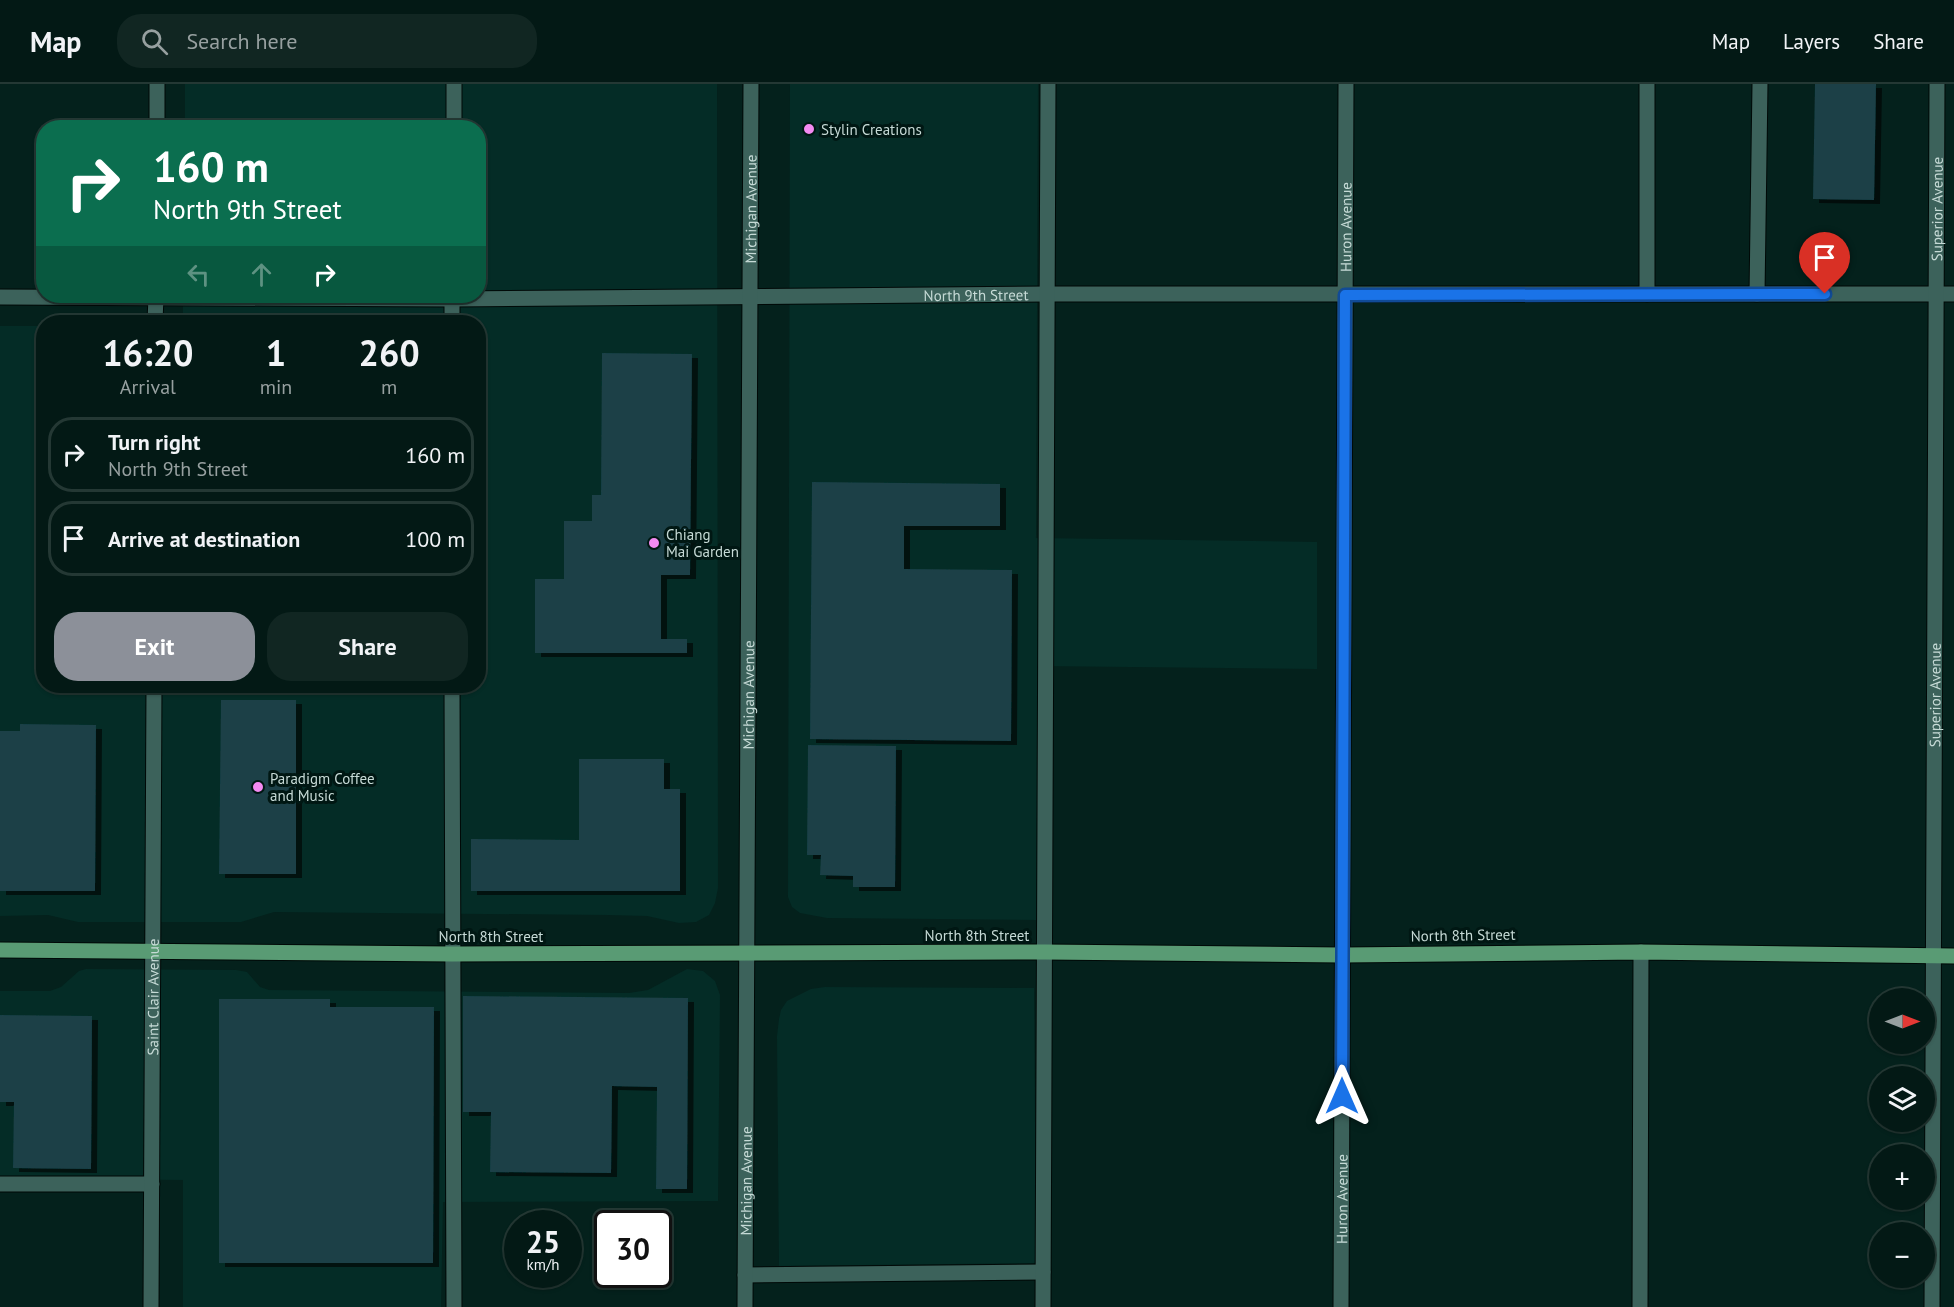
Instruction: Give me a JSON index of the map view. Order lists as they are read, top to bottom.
{
  "streets": {
    "main road": ["North 8th Street"],
    "street": [
      "Michigan Avenue",
      "Superior Avenue",
      "Huron Avenue",
      "North 9th Street",
      "Saint Clair Avenue"
    ]
  },
  "crossings": [
    ["Michigan Avenue", "North 9th Street"],
    ["Michigan Avenue", "North 8th Street"],
    ["Superior Avenue", "North 9th Street"],
    ["Superior Avenue", "North 8th Street"],
    ["Huron Avenue", "North 9th Street"],
    ["Huron Avenue", "North 8th Street"],
    ["North 8th Street", "Saint Clair Avenue"]
  ],
  "places": ["Stylin Creations", "Chiang Mai Garden", "Paradigm Coffee and Music"],
  "north": "right",
  "page": {
    "header": "Map",
    "search": "Search here",
    "nav": ["Map", "Layers", "Share"],
    "turn": ["160 m", "North 9th Street"],
    "eta": [
      "16:20",
      "Arrival",
      "1",
      "min",
      "260",
      "m"
    ],
    "list": [
      {
        "name": "Turn right",
        "note": "North 9th Street",
        "value": "160 m"
      },
      {
        "name": "Arrive at destination",
        "value": "100 m"
      }
    ],
    "buttons": ["Exit", "Share"],
    "map_buttons": ["+", "−"],
    "speed": "25 km/h",
    "limit": "30"
  }
}
